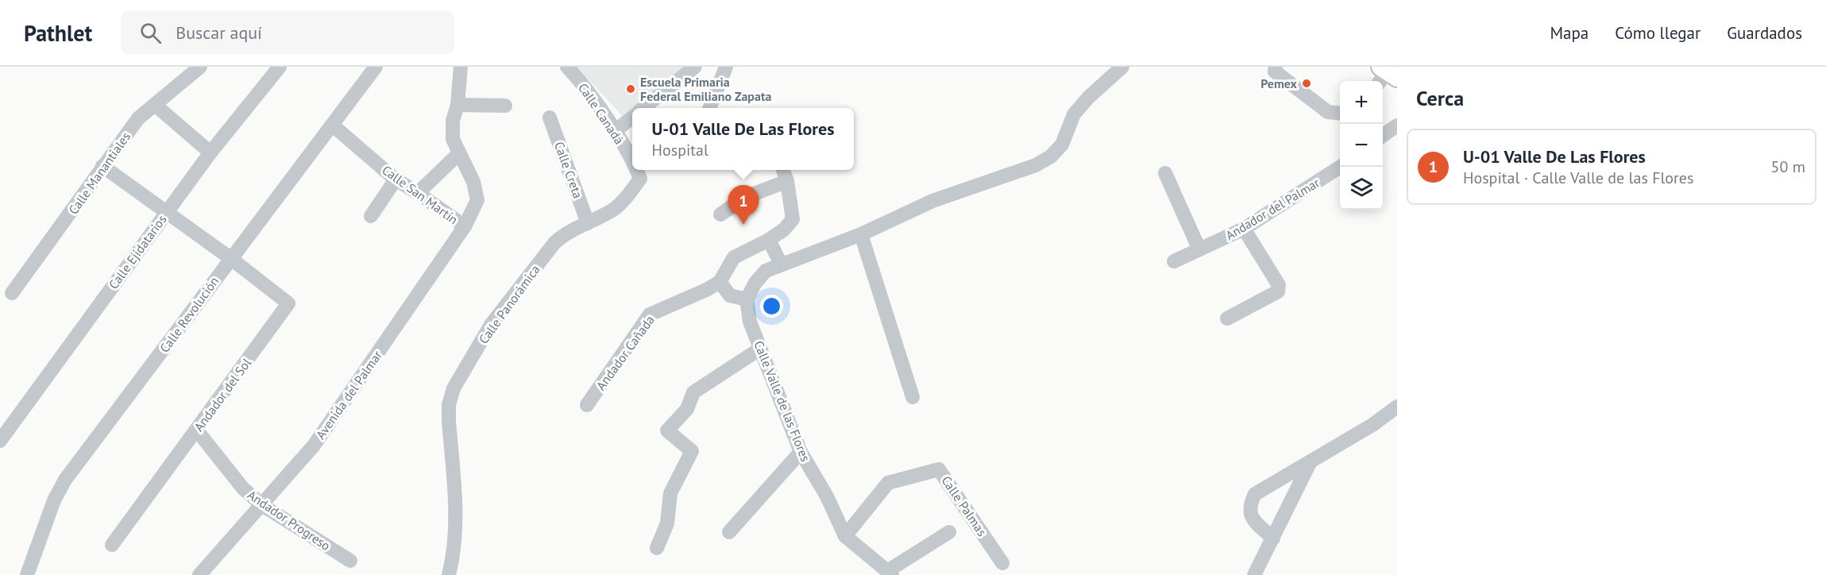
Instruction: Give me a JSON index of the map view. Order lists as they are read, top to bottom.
{
  "streets": {
    "street": [
      "Calle Canadá",
      "Calle Creta",
      "Calle Manantiales",
      "Calle San Martín",
      "Andador del Palmar",
      "Calle Ejidatarios",
      "Calle Panorámica",
      "Calle Revolución",
      "Andador Cañada",
      "Andador del Sol",
      "Avenida del Palmar",
      "Calle Valle de las Flores",
      "Calle Palmas",
      "Andador Progreso"
    ]
  },
  "crossings": [
    ["Calle Canadá", "Calle Panorámica"],
    ["Calle Creta", "Calle Panorámica"],
    ["Calle San Martín", "Calle Revolución"],
    ["Calle San Martín", "Avenida del Palmar"],
    ["Calle Revolución", "Andador del Sol"],
    ["Andador del Sol", "Andador Progreso"],
    ["Avenida del Palmar", "Andador Progreso"],
    ["Calle Valle de las Flores", "Calle Palmas"]
  ],
  "places": ["Pemex", "Escuela Primaria Federal Emiliano Zapata"],
  "page": {
    "header": "Pathlet",
    "search": "Buscar aquí",
    "nav": ["Mapa", "Cómo llegar", "Guardados"],
    "heading": "Cerca",
    "map_buttons": ["+", "−"],
    "popup": ["U-01 Valle De Las Flores", "Hospital"],
    "list": [
      {
        "mark": "1",
        "name": "U-01 Valle De Las Flores",
        "note": "Hospital · Calle Valle de las Flores",
        "value": "50 m"
      }
    ],
    "pins": "1"
  }
}
